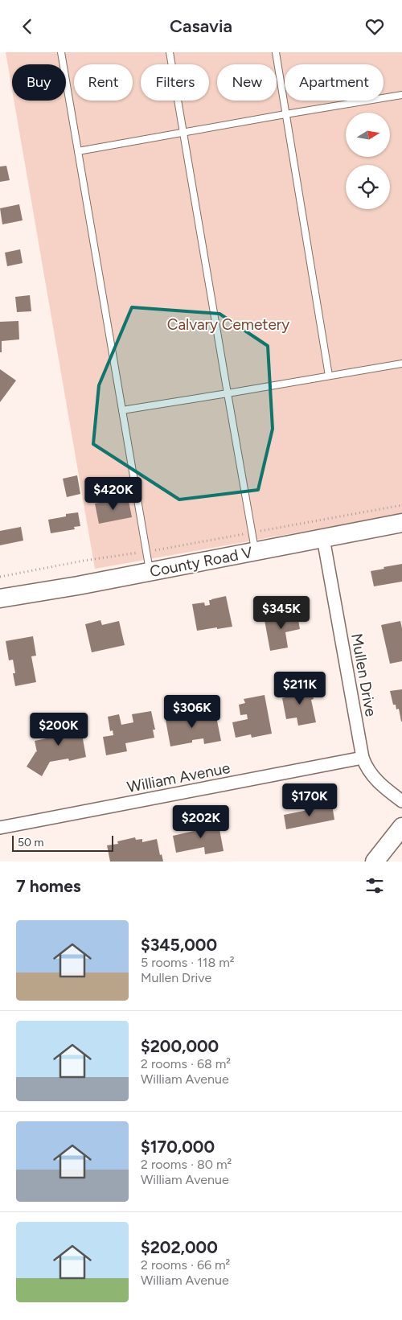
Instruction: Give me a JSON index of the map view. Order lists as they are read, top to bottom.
{
  "streets": {
    "main road": ["County Road V"],
    "street": ["Mullen Drive", "William Avenue"]
  },
  "crossings": [
    ["County Road V", "Mullen Drive"],
    ["Mullen Drive", "William Avenue"]
  ],
  "parks": ["Calvary Cemetery"],
  "scale_bar": "50 m",
  "north": "right",
  "page": {
    "header": "Casavia",
    "chip": [
      "Buy",
      "Rent",
      "Filters",
      "New",
      "Apartment"
    ],
    "price": [
      "$420K",
      "$345K",
      "$211K",
      "$306K",
      "$200K",
      "$170K",
      "$202K"
    ],
    "scale": "50 m",
    "heading": "7 homes",
    "list": [
      {
        "name": "$345,000",
        "note": "5 rooms · 118 m² · Mullen Drive"
      },
      {
        "name": "$200,000",
        "note": "2 rooms · 68 m² · William Avenue"
      },
      {
        "name": "$170,000",
        "note": "2 rooms · 80 m² · William Avenue"
      },
      {
        "name": "$202,000",
        "note": "2 rooms · 66 m² · William Avenue"
      }
    ]
  }
}
